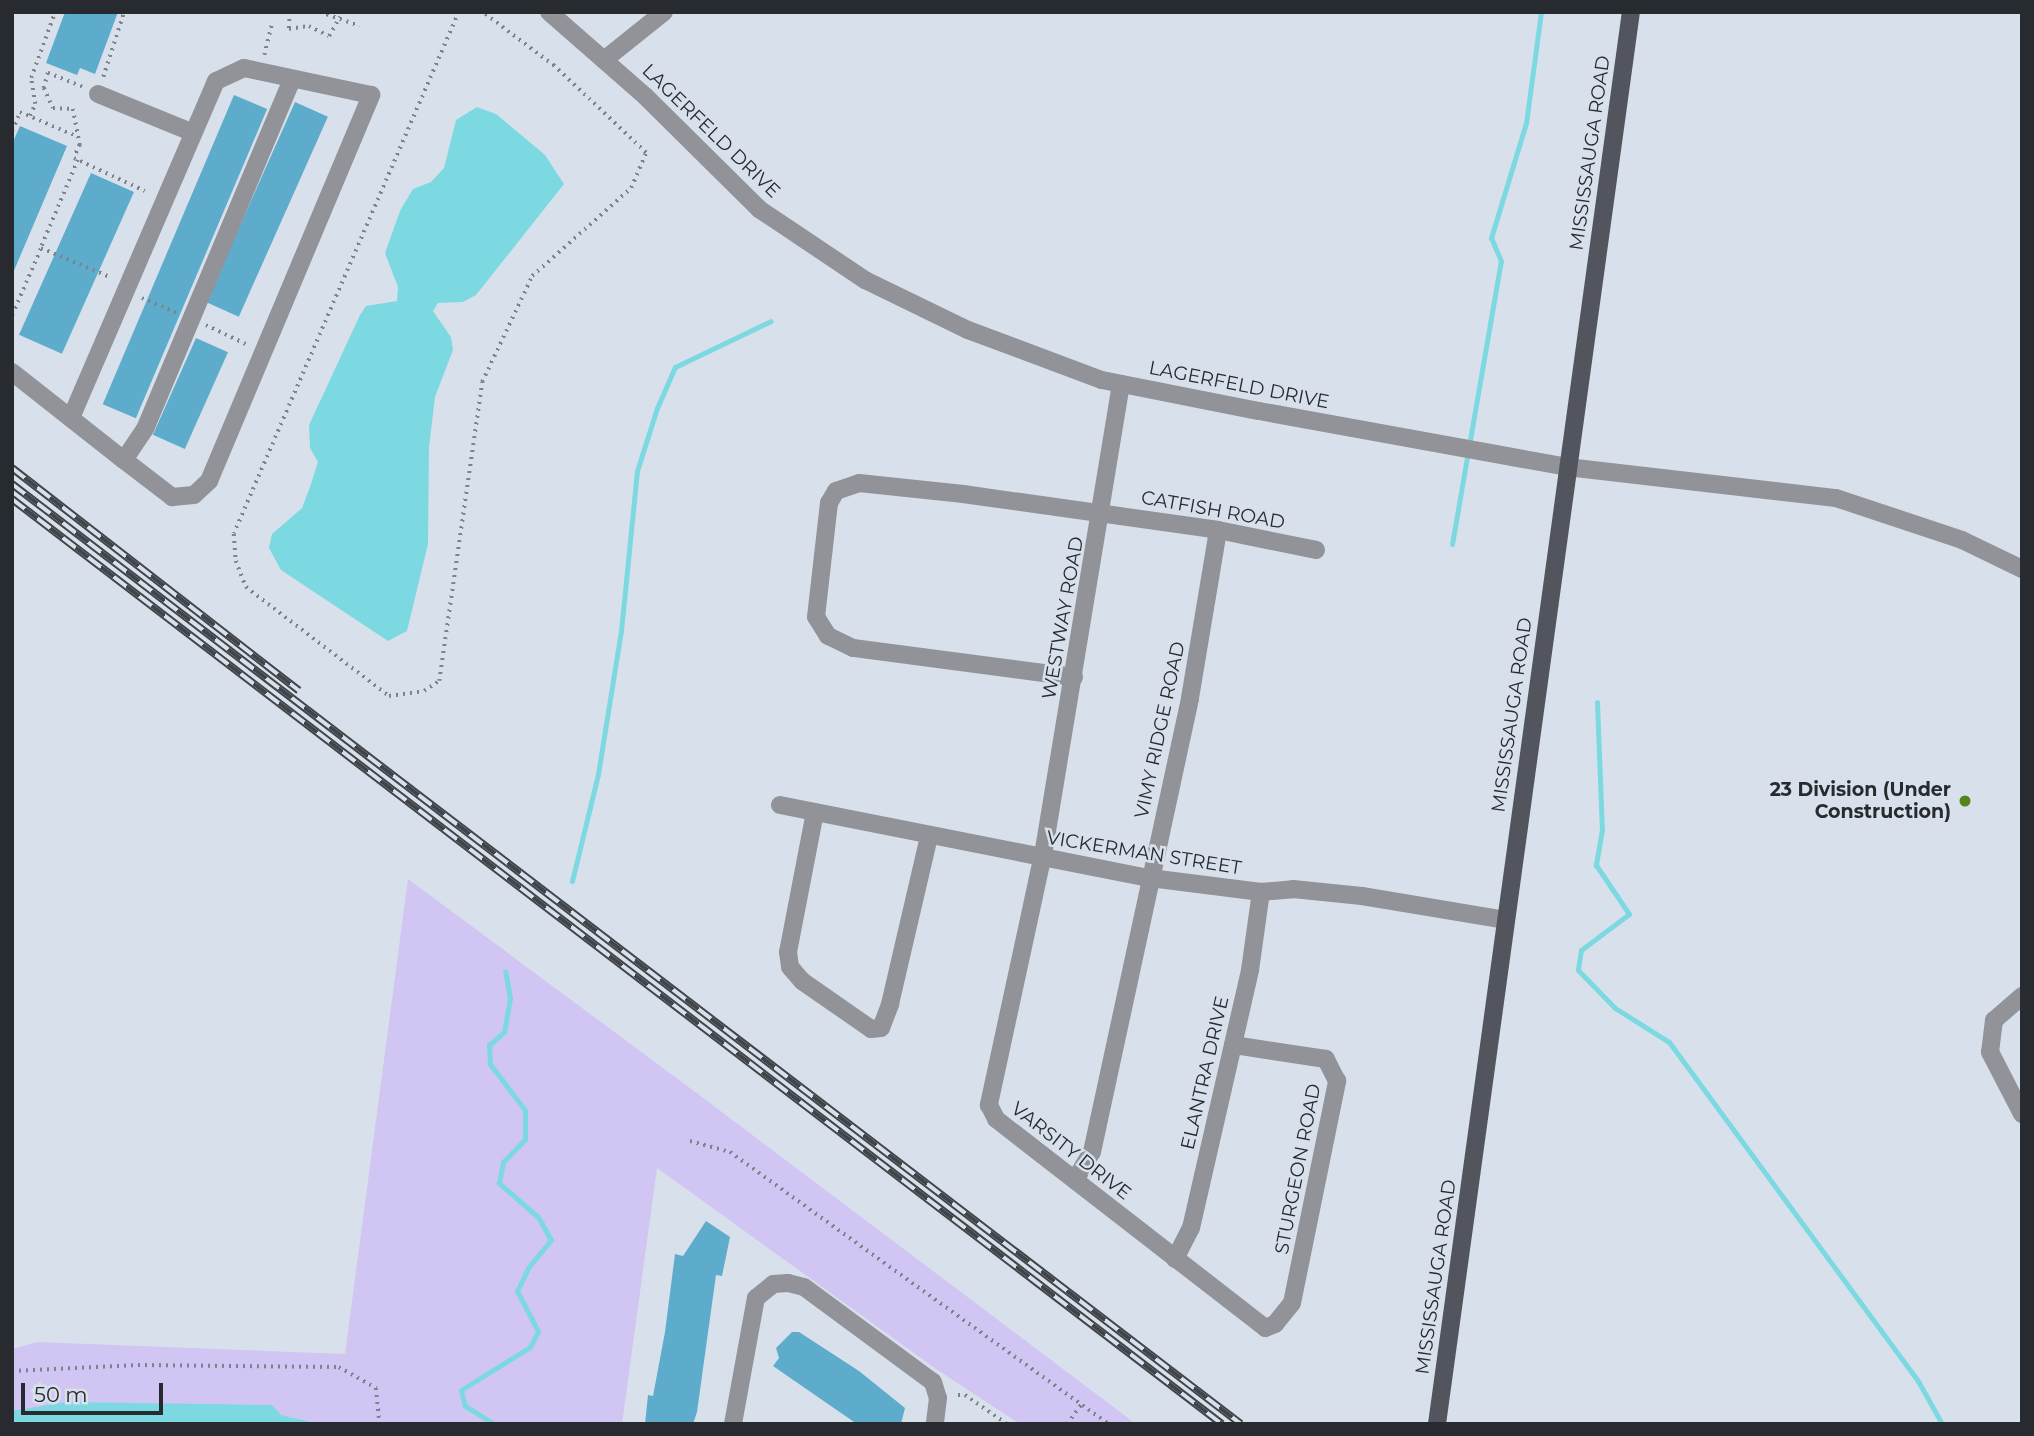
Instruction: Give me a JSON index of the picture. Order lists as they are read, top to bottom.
{
  "streets": {
    "main road": ["MISSISSAUGA ROAD"],
    "street": [
      "LAGERFELD DRIVE",
      "CATFISH ROAD",
      "WESTWAY ROAD",
      "VIMY RIDGE ROAD",
      "VICKERMAN STREET",
      "ELANTRA DRIVE",
      "VARSITY DRIVE",
      "STURGEON ROAD"
    ]
  },
  "crossings": [
    ["LAGERFELD DRIVE", "MISSISSAUGA ROAD"],
    ["LAGERFELD DRIVE", "WESTWAY ROAD"],
    ["MISSISSAUGA ROAD", "VICKERMAN STREET"],
    ["CATFISH ROAD", "WESTWAY ROAD"],
    ["CATFISH ROAD", "VIMY RIDGE ROAD"],
    ["WESTWAY ROAD", "VICKERMAN STREET"],
    ["WESTWAY ROAD", "VARSITY DRIVE"],
    ["VIMY RIDGE ROAD", "VICKERMAN STREET"],
    ["VIMY RIDGE ROAD", "VARSITY DRIVE"],
    ["VICKERMAN STREET", "ELANTRA DRIVE"],
    ["VICKERMAN STREET", "VARSITY DRIVE"],
    ["ELANTRA DRIVE", "VARSITY DRIVE"],
    ["ELANTRA DRIVE", "STURGEON ROAD"],
    ["VARSITY DRIVE", "STURGEON ROAD"]
  ],
  "places": ["23 Division (Under Construction)"],
  "scale_bar": "50 m"
}
